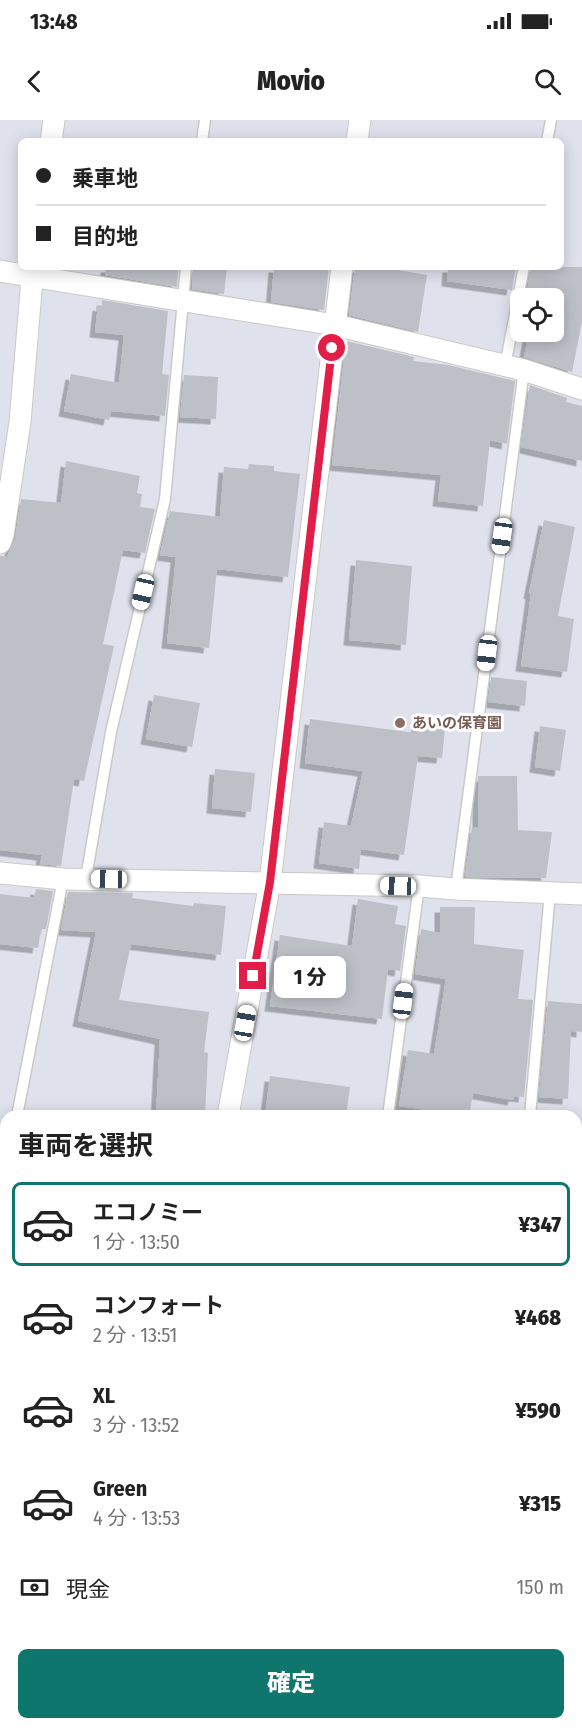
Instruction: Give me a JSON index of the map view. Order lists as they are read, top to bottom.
{
  "places": ["あいの保育園"],
  "page": {
    "status": "13:48",
    "header": "Movio",
    "banner": ["乗車地", "目的地"],
    "bubble": "1 分",
    "heading": "車両を選択",
    "list": [
      {
        "name": "エコノミー",
        "note": "1 分 · 13:50",
        "value": "¥347"
      },
      {
        "name": "コンフォート",
        "note": "2 分 · 13:51",
        "value": "¥468"
      },
      {
        "name": "XL",
        "note": "3 分 · 13:52",
        "value": "¥590"
      },
      {
        "name": "Green",
        "note": "4 分 · 13:53",
        "value": "¥315"
      }
    ],
    "pay": ["現金", "150 m"],
    "buttons": "確定"
  }
}
